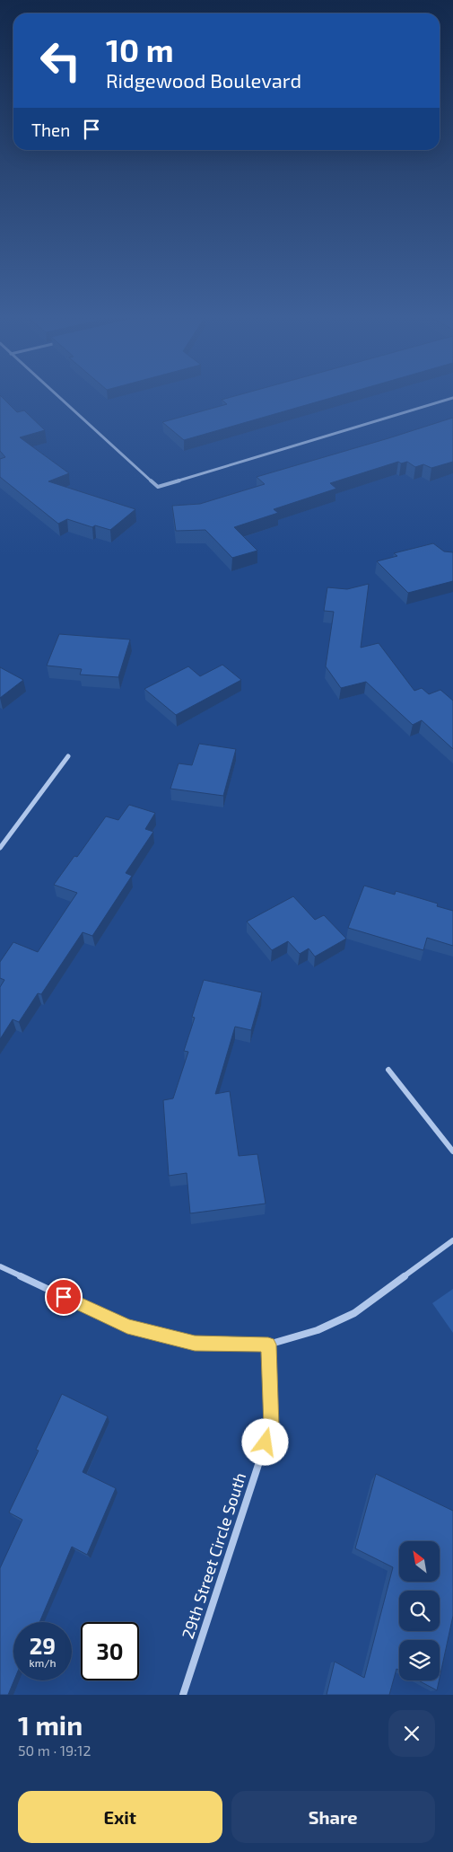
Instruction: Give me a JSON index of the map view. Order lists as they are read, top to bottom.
{
  "streets": {
    "street": ["29th Street Circle South"]
  },
  "north": "top left",
  "page": {
    "turn": ["10 m", "Ridgewood Boulevard"],
    "then": "Then",
    "speed": "29 km/h",
    "limit": "30",
    "heading": ["1 min", "50 m · 19:12"],
    "buttons": ["Exit", "Share"]
  }
}
